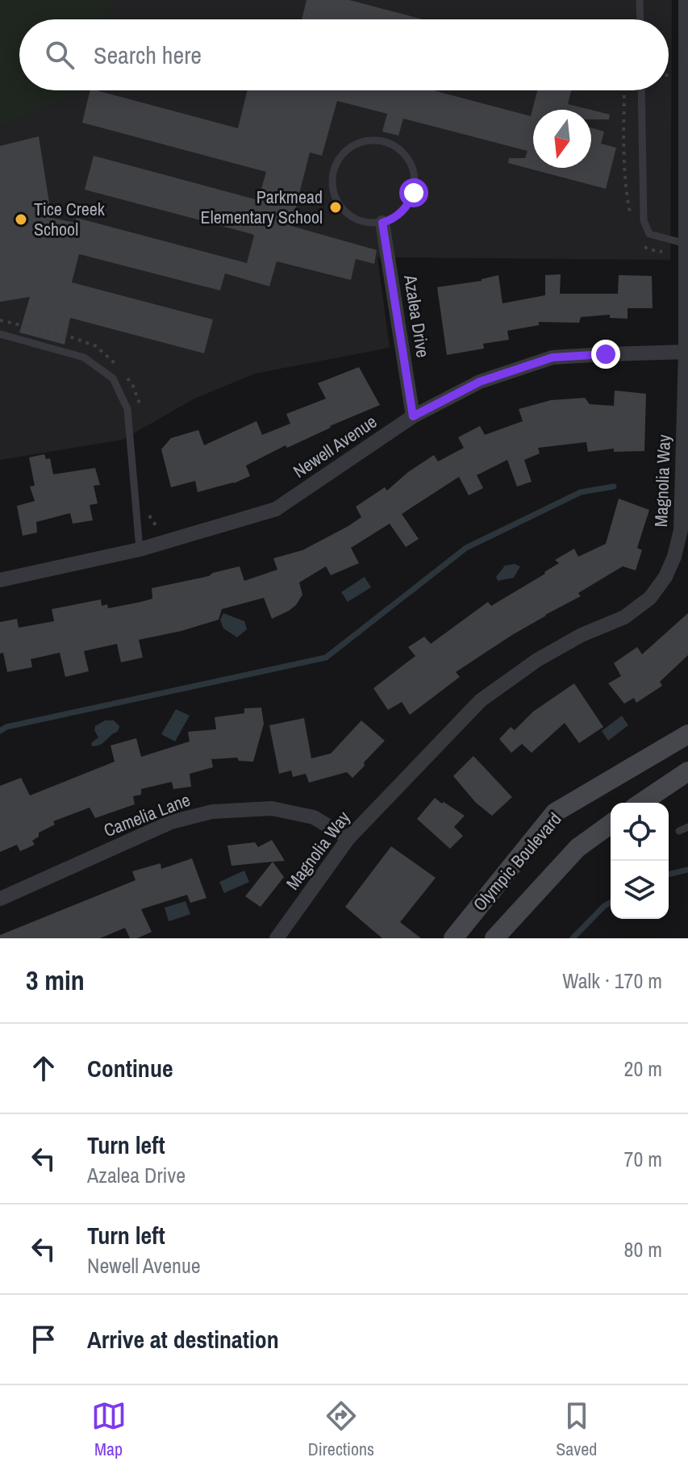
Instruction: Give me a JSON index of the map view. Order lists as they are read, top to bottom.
{
  "streets": {
    "main road": ["Olympic Boulevard"],
    "street": [
      "Azalea Drive",
      "Newell Avenue",
      "Magnolia Way",
      "Camelia Lane"
    ]
  },
  "crossings": [
    ["Azalea Drive", "Newell Avenue"],
    ["Newell Avenue", "Magnolia Way"],
    ["Magnolia Way", "Camelia Lane"]
  ],
  "places": ["Parkmead Elementary School", "Tice Creek School"],
  "north": "bottom",
  "page": {
    "search": "Search here",
    "heading": ["3 min", "Walk · 170 m"],
    "list": [
      ["Continue", "20 m"],
      ["Turn left", "Azalea Drive", "70 m"],
      ["Turn left", "Newell Avenue", "80 m"],
      "Arrive at destination"
    ],
    "nav": ["Map", "Directions", "Saved"]
  }
}
